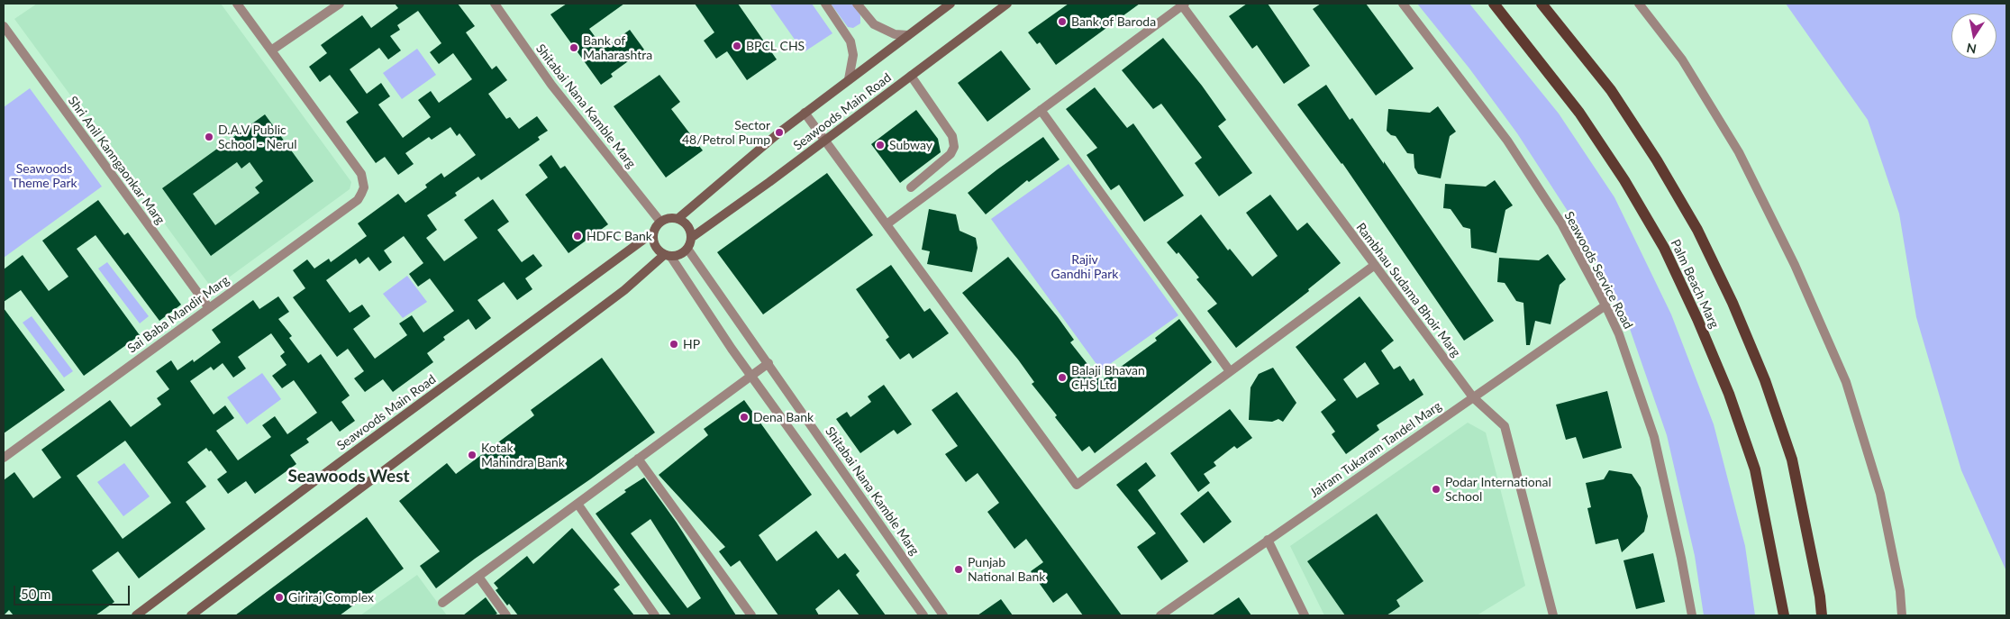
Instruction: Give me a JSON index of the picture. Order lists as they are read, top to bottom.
{
  "streets": {
    "main road": ["Seawoods Main Road", "Palm Beach Marg"],
    "street": [
      "Shitabai Nana Kamble Marg",
      "Shri Anil Kanngaonkar Marg",
      "Seawoods Service Road",
      "Rambhau Sudama Bhoir Marg",
      "Sai Baba Mandir Marg",
      "Jairam Tukaram Tandel Marg"
    ]
  },
  "crossings": [
    ["Shitabai Nana Kamble Marg", "Seawoods Main Road"],
    ["Shri Anil Kanngaonkar Marg", "Sai Baba Mandir Marg"],
    ["Seawoods Service Road", "Jairam Tukaram Tandel Marg"],
    ["Rambhau Sudama Bhoir Marg", "Jairam Tukaram Tandel Marg"]
  ],
  "districts": ["Seawoods West"],
  "parks": ["Seawoods Theme Park", "Rajiv Gandhi Park"],
  "places": [
    "Bank of Baroda",
    "BPCL CHS",
    "Bank of Maharashtra",
    "Sector 48/Petrol Pump",
    "D.A.V Public School - Nerul",
    "Subway",
    "HDFC Bank",
    "HP",
    "Balaji Bhavan CHS Ltd",
    "Dena Bank",
    "Kotak Mahindra Bank",
    "Podar International School",
    "Punjab National Bank",
    "Giriraj Complex"
  ],
  "scale_bar": "50 m",
  "north": "bottom"
}
